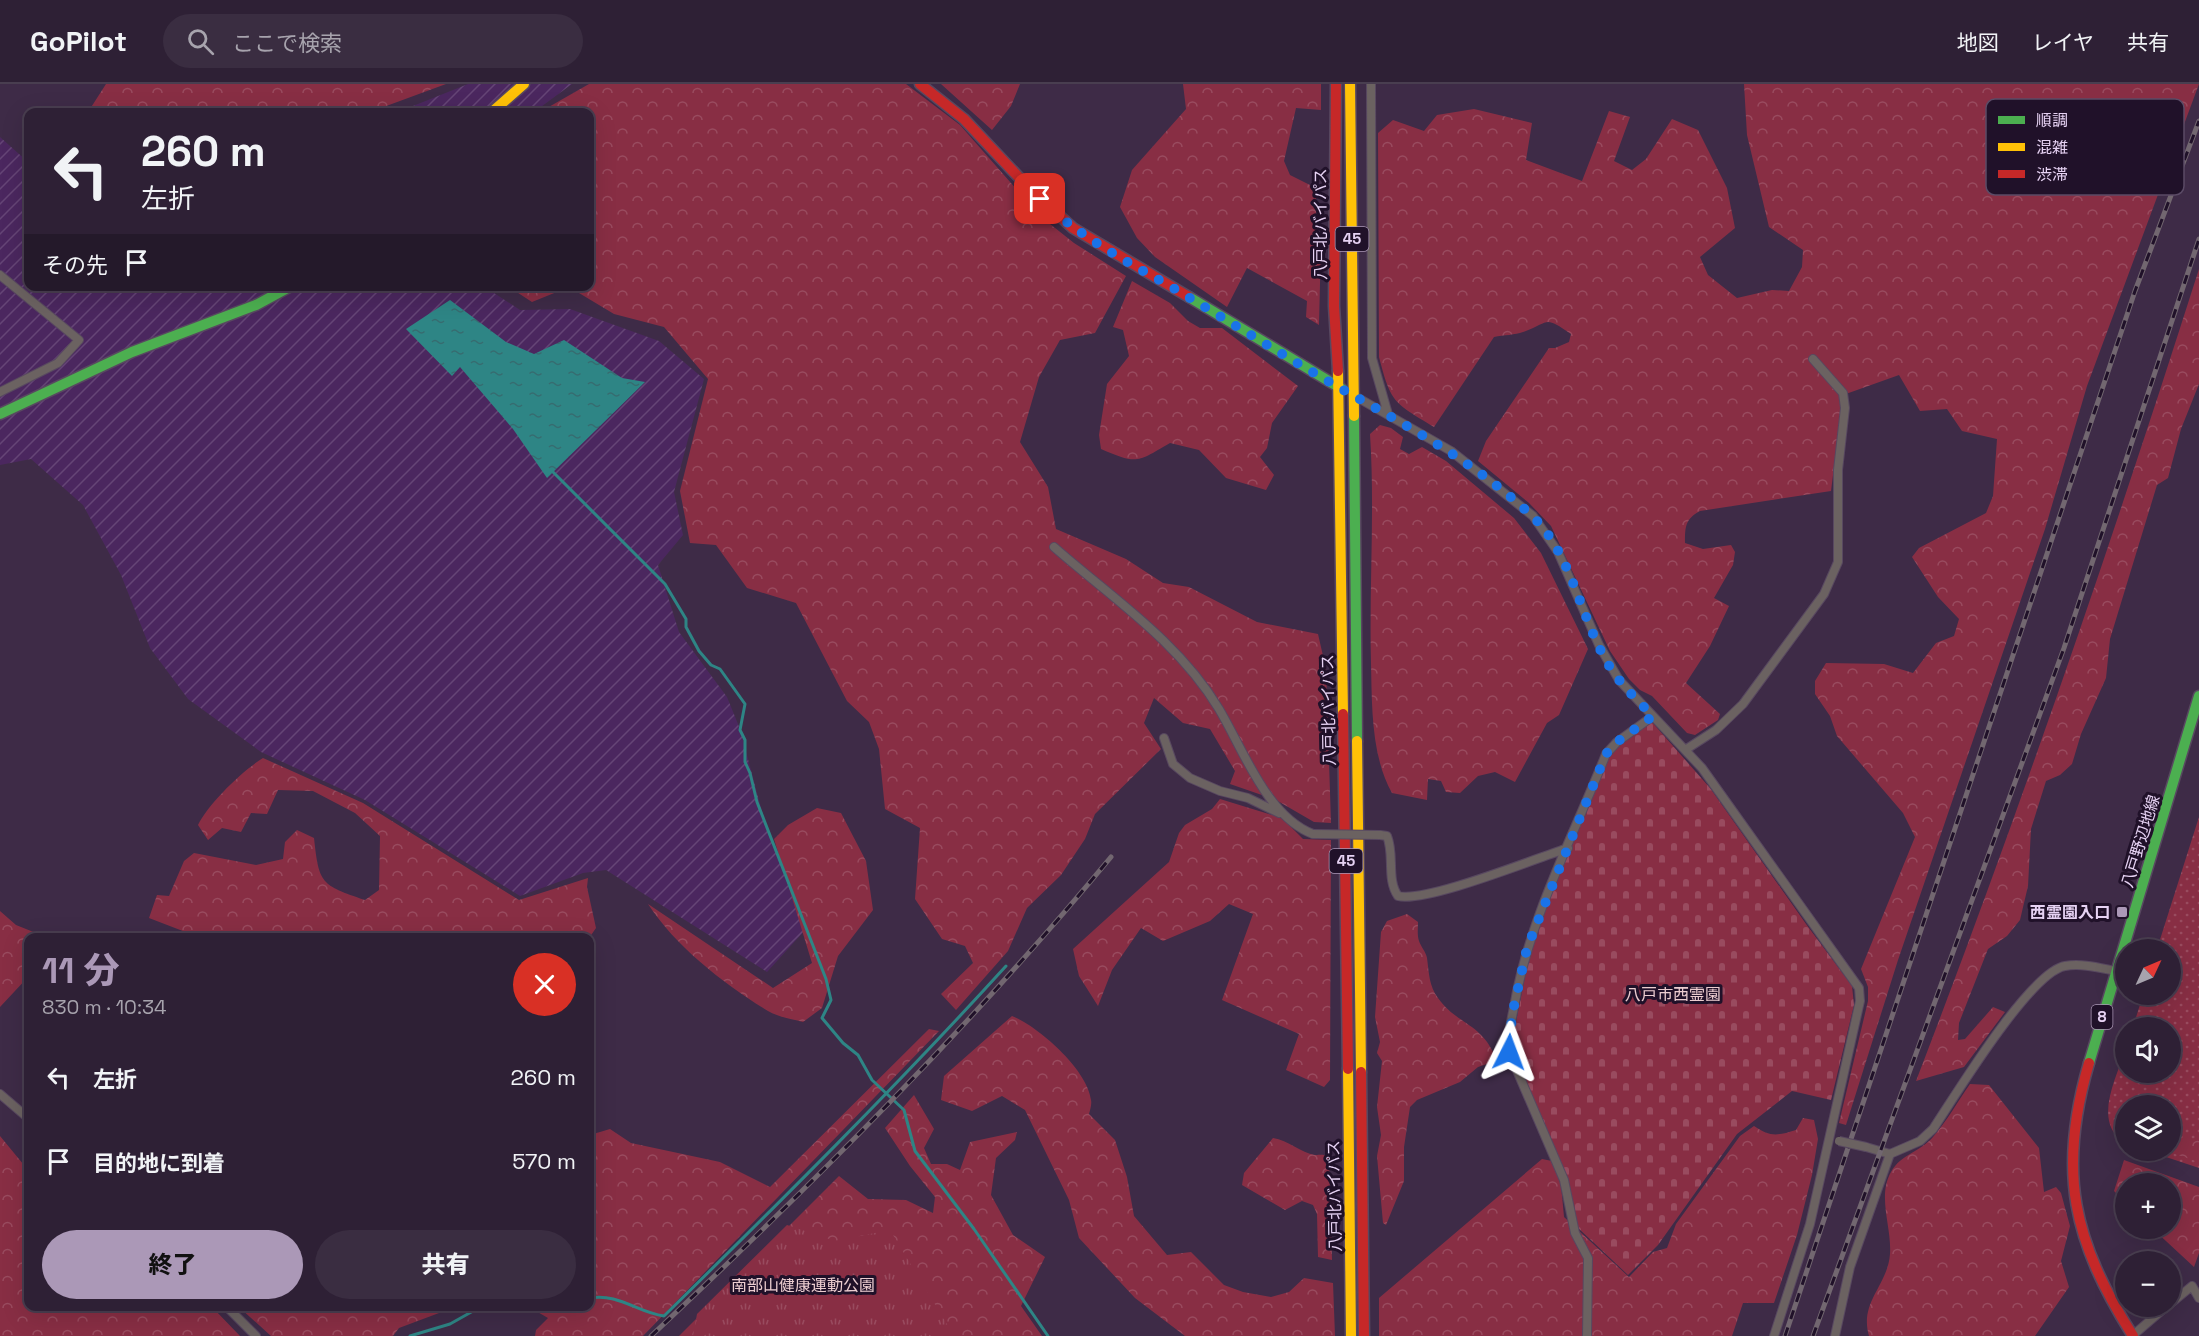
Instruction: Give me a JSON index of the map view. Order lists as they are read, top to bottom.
{
  "streets": {
    "main road": [
      "八戸北バイパス",
      "45",
      "八戸野辺地線",
      "8"
    ]
  },
  "parks": ["八戸市西霊園", "南部山健康運動公園"],
  "places": {
    "transit": ["西霊園入口"]
  },
  "legend": ["順調", "混雑", "渋滞"],
  "north": "top right",
  "page": {
    "header": "GoPilot",
    "search": "ここで検索",
    "nav": ["地図", "レイヤ", "共有"],
    "turn": ["260 m", "左折"],
    "then": "その先",
    "heading": ["11 分", "830 m · 10:34"],
    "map_buttons": ["+", "−"],
    "list": [
      {
        "name": "左折",
        "value": "260 m"
      },
      {
        "name": "目的地に到着",
        "value": "570 m"
      }
    ],
    "buttons": ["終了", "共有"]
  }
}
